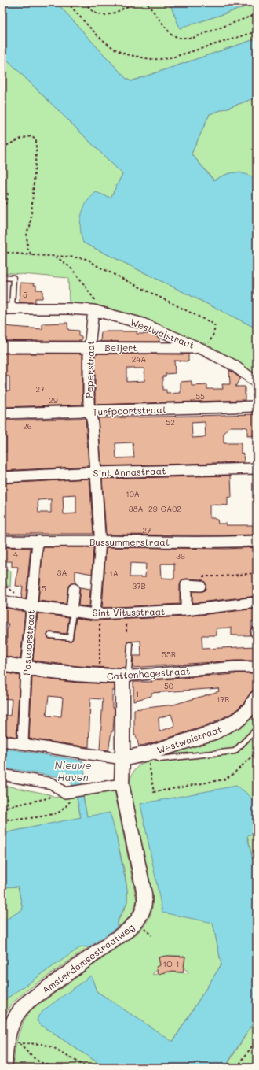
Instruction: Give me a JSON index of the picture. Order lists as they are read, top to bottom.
{
  "streets": {
    "street": [
      "Westwalstraat",
      "Beijert",
      "Peperstraat",
      "Turfpoortstraat",
      "Sint Annastraat",
      "Bussummerstraat",
      "Sint Vitusstraat",
      "Pastoorstraat",
      "Cattenhagestraat",
      "Amsterdamsestraatweg"
    ]
  },
  "crossings": [
    ["Westwalstraat", "Beijert"],
    ["Westwalstraat", "Peperstraat"],
    ["Westwalstraat", "Amsterdamsestraatweg"],
    ["Beijert", "Peperstraat"],
    ["Peperstraat", "Turfpoortstraat"],
    ["Peperstraat", "Sint Annastraat"],
    ["Peperstraat", "Bussummerstraat"],
    ["Peperstraat", "Sint Vitusstraat"],
    ["Bussummerstraat", "Pastoorstraat"],
    ["Sint Vitusstraat", "Pastoorstraat"],
    ["Pastoorstraat", "Cattenhagestraat"],
    ["Cattenhagestraat", "Amsterdamsestraatweg"]
  ],
  "water": ["Nieuwe Haven"],
  "house_numbers": [
    "5",
    "24A",
    "27",
    "55",
    "29",
    "52",
    "26",
    "10A",
    "38A",
    "29-GA02",
    "27",
    "4",
    "36",
    "3A",
    "1A",
    "37B",
    "5",
    "55B",
    "50",
    "1",
    "17B",
    "1O-1"
  ]
}
